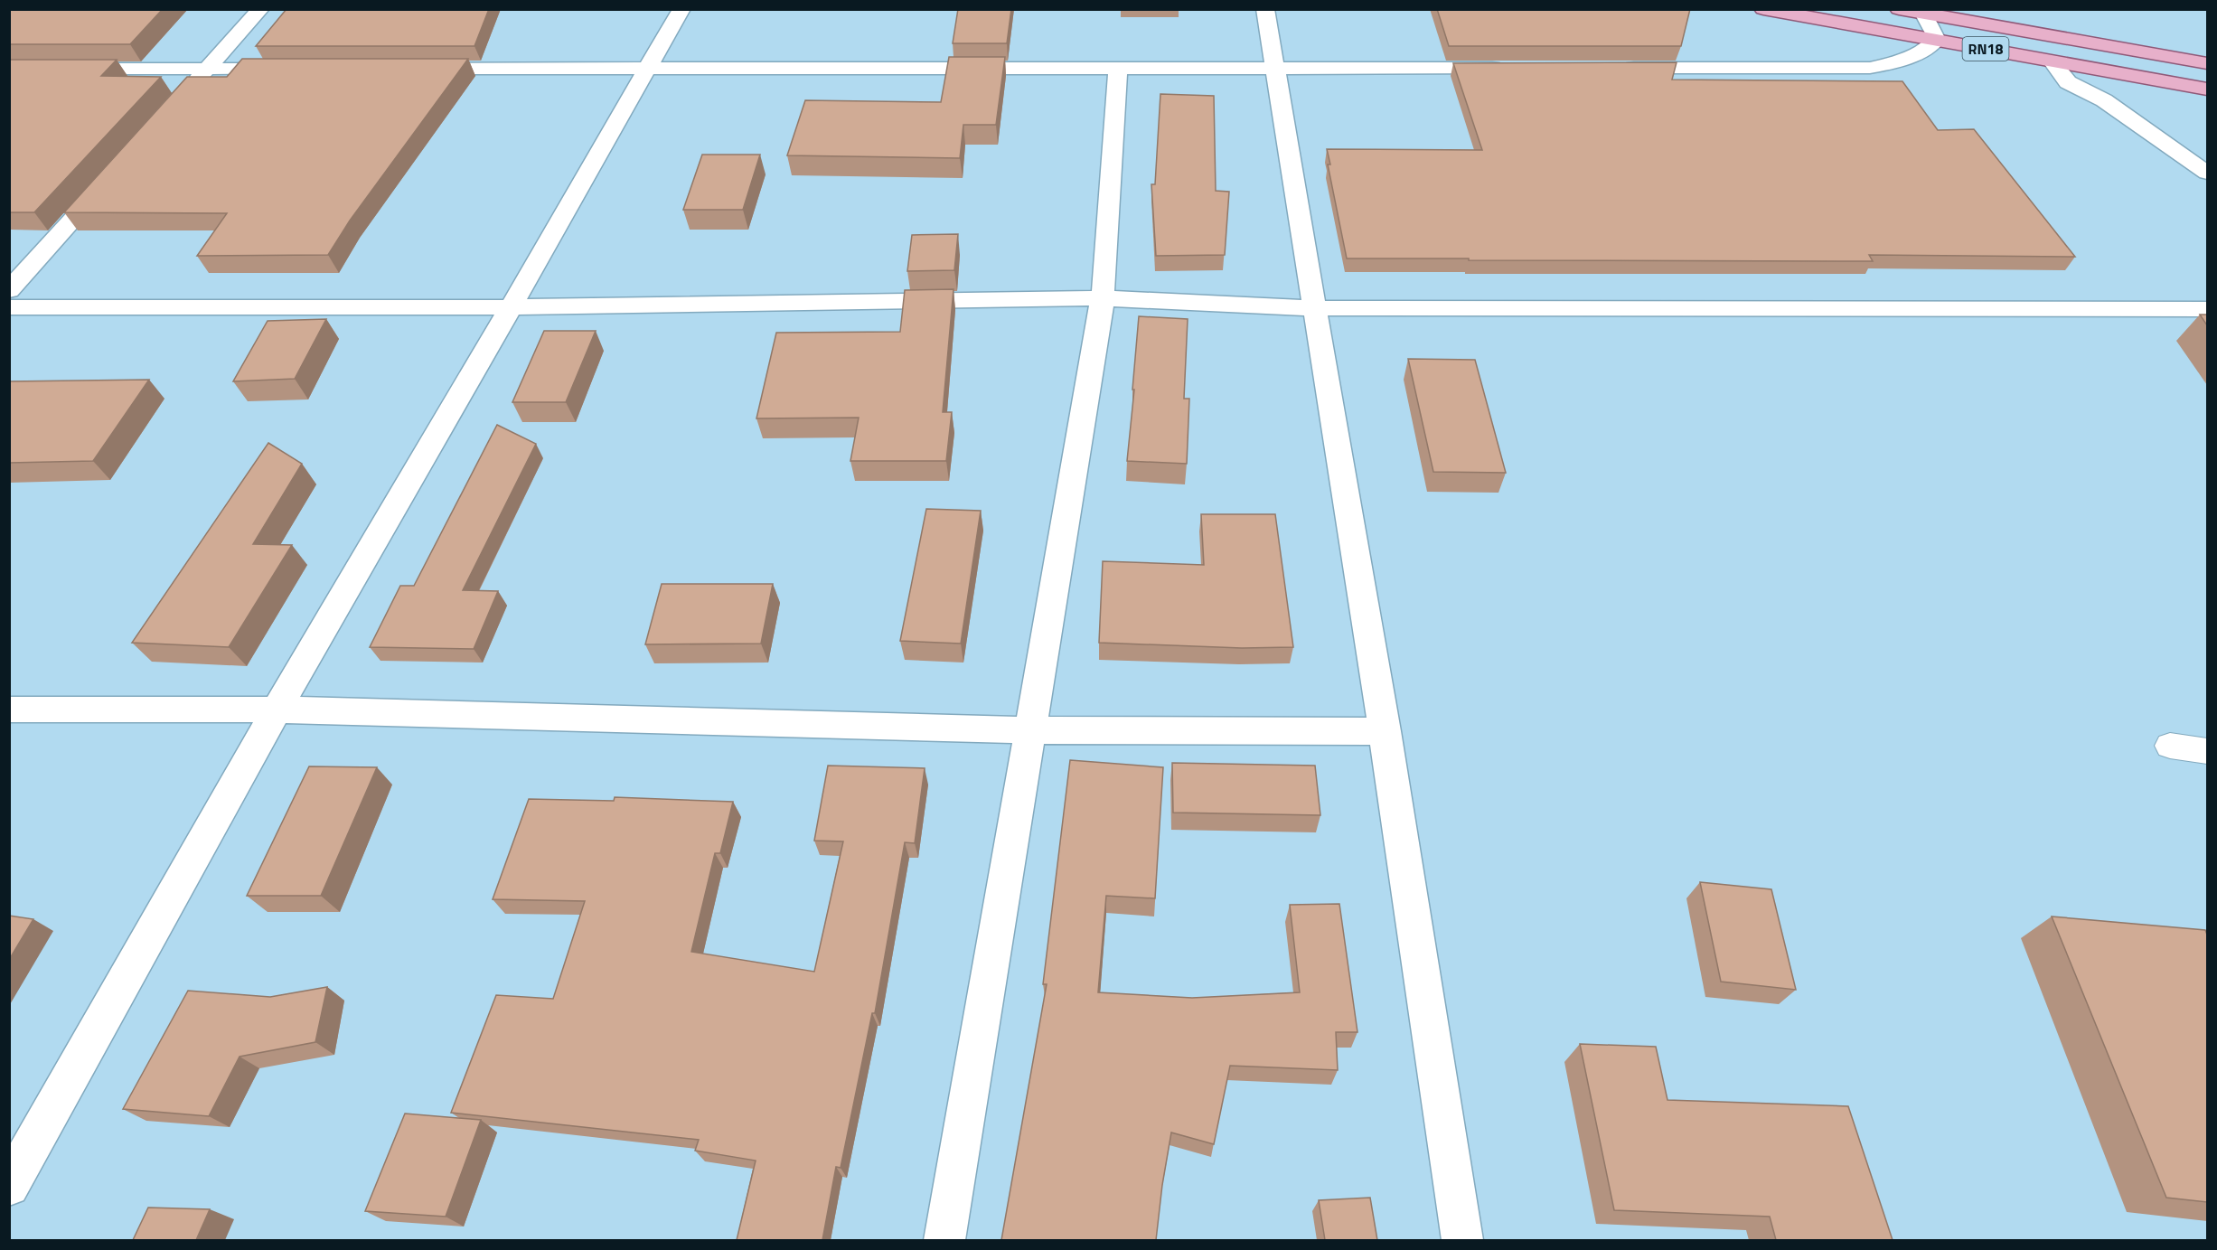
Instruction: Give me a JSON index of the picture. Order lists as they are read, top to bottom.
{
  "streets": {
    "main road": ["RN18"]
  }
}
